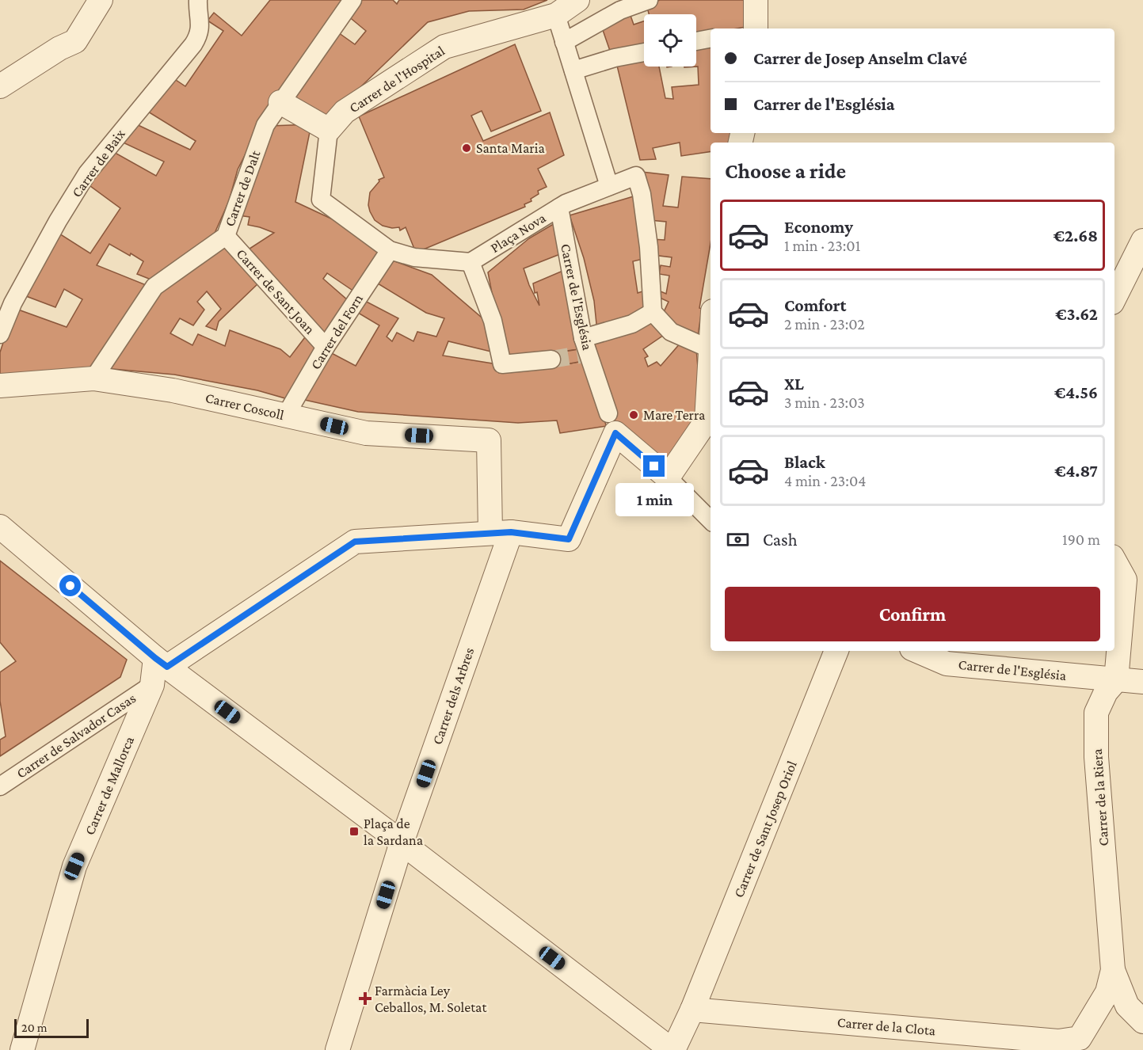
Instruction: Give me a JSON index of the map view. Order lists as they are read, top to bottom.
{
  "streets": {
    "street": [
      "Carrer de l'Hospital",
      "Carrer de Baix",
      "Carrer de Dalt",
      "Plaça Nova",
      "Carrer de Sant Joan",
      "Carrer de l'Església",
      "Carrer del Forn",
      "Carrer Coscoll",
      "Carrer dels Arbres",
      "Carrer de Salvador Casas",
      "Carrer de Mallorca",
      "Carrer de la Riera",
      "Carrer de Sant Josep Oriol",
      "Carrer de la Clota"
    ]
  },
  "crossings": [
    ["Carrer de Dalt", "Carrer de Sant Joan"],
    ["Carrer de Dalt", "Carrer Coscoll"],
    ["Plaça Nova", "Carrer de l'Església"],
    ["Carrer de Sant Joan", "Carrer del Forn"],
    ["Carrer de l'Església", "Carrer de la Riera"],
    ["Carrer del Forn", "Carrer Coscoll"],
    ["Carrer Coscoll", "Carrer dels Arbres"],
    ["Carrer de Salvador Casas", "Carrer de Mallorca"],
    ["Carrer de la Riera", "Carrer de la Clota"],
    ["Carrer de Sant Josep Oriol", "Carrer de la Clota"]
  ],
  "places": {
    "other": ["Santa Maria", "Mare Terra"],
    "transit": ["Plaça de la Sardana"],
    "health": ["Farmàcia Ley Ceballos, M. Soletat"]
  },
  "scale_bar": "20 m",
  "page": {
    "banner": ["Carrer de Josep Anselm Clavé", "Carrer de l'Església"],
    "heading": "Choose a ride",
    "list": [
      {
        "name": "Economy",
        "note": "1 min · 23:01",
        "value": "€2.68"
      },
      {
        "name": "Comfort",
        "note": "2 min · 23:02",
        "value": "€3.62"
      },
      {
        "name": "XL",
        "note": "3 min · 23:03",
        "value": "€4.56"
      },
      {
        "name": "Black",
        "note": "4 min · 23:04",
        "value": "€4.87"
      }
    ],
    "bubble": "1 min",
    "pay": ["Cash", "190 m"],
    "buttons": "Confirm",
    "scale": "20 m"
  }
}
